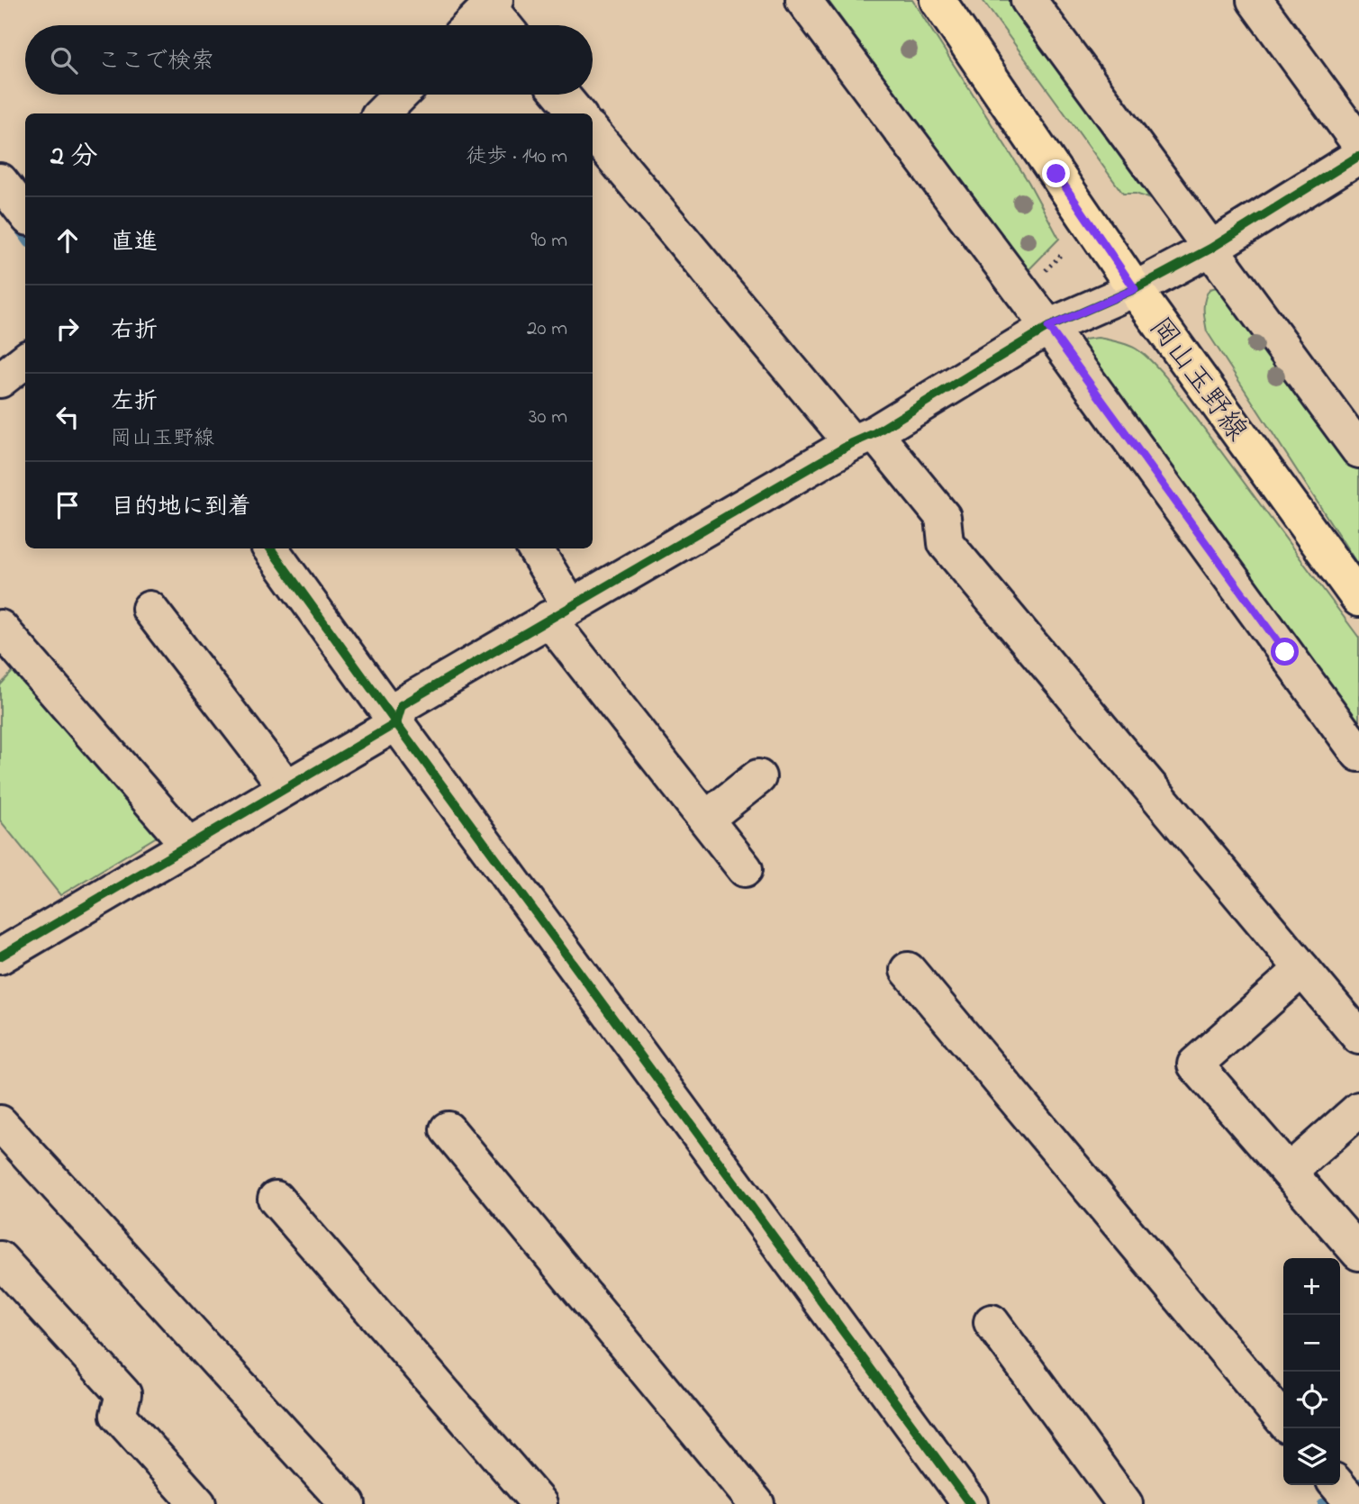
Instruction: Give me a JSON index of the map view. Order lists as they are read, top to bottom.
{
  "streets": {
    "main road": ["岡山玉野線"]
  },
  "page": {
    "search": "ここで検索",
    "heading": ["2 分", "徒歩 · 140 m"],
    "list": [
      ["直進", "90 m"],
      ["右折", "20 m"],
      ["左折", "岡山玉野線", "30 m"],
      "目的地に到着"
    ],
    "map_buttons": ["+", "−"]
  }
}
